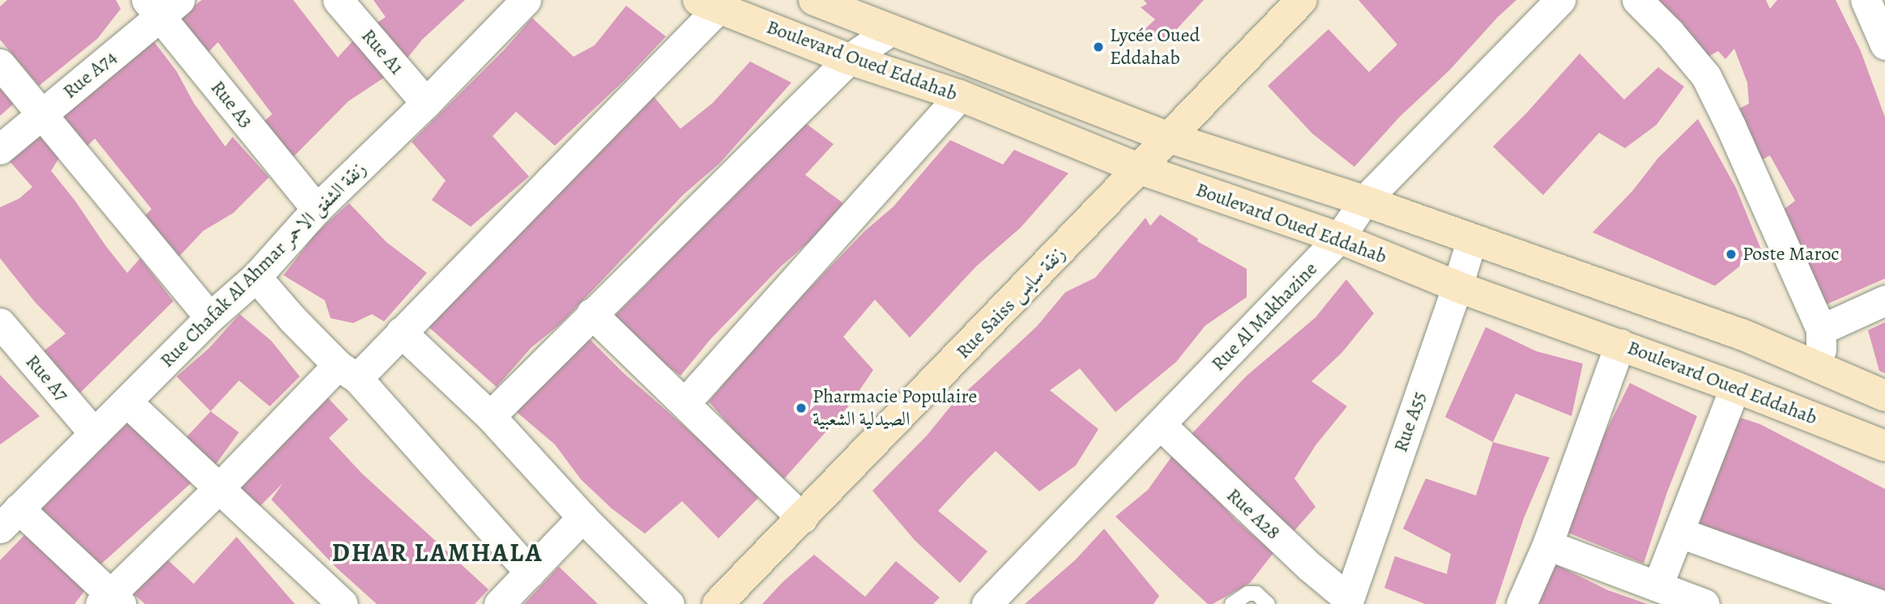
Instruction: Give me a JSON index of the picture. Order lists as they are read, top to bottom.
{
  "streets": {
    "street": [
      "Rue A1",
      "Boulevard Oued Eddahab",
      "Rue A74",
      "Rue A3",
      "Rue Chafak Al Ahmar زنقة الشفق الاحمر",
      "Rue Saiss زنقة سايس",
      "Rue Al Makhazine",
      "Rue A7",
      "Rue A55",
      "Rue A28"
    ]
  },
  "crossings": [
    ["Rue A1", "Rue Chafak Al Ahmar زنقة الشفق الاحمر"],
    ["Boulevard Oued Eddahab", "Rue Saiss زنقة سايس"],
    ["Boulevard Oued Eddahab", "Rue Al Makhazine"],
    ["Boulevard Oued Eddahab", "Rue A55"],
    ["Rue A74", "Rue A3"],
    ["Rue A3", "Rue Chafak Al Ahmar زنقة الشفق الاحمر"],
    ["Rue Chafak Al Ahmar زنقة الشفق الاحمر", "Rue A7"],
    ["Rue Al Makhazine", "Rue A28"],
    ["Rue A55", "Rue A28"]
  ],
  "districts": ["DHAR LAMHALA"],
  "places": ["Lycée Oued Eddahab", "Poste Maroc", "Pharmacie Populaire الصيدلية الشعبية"]
}
